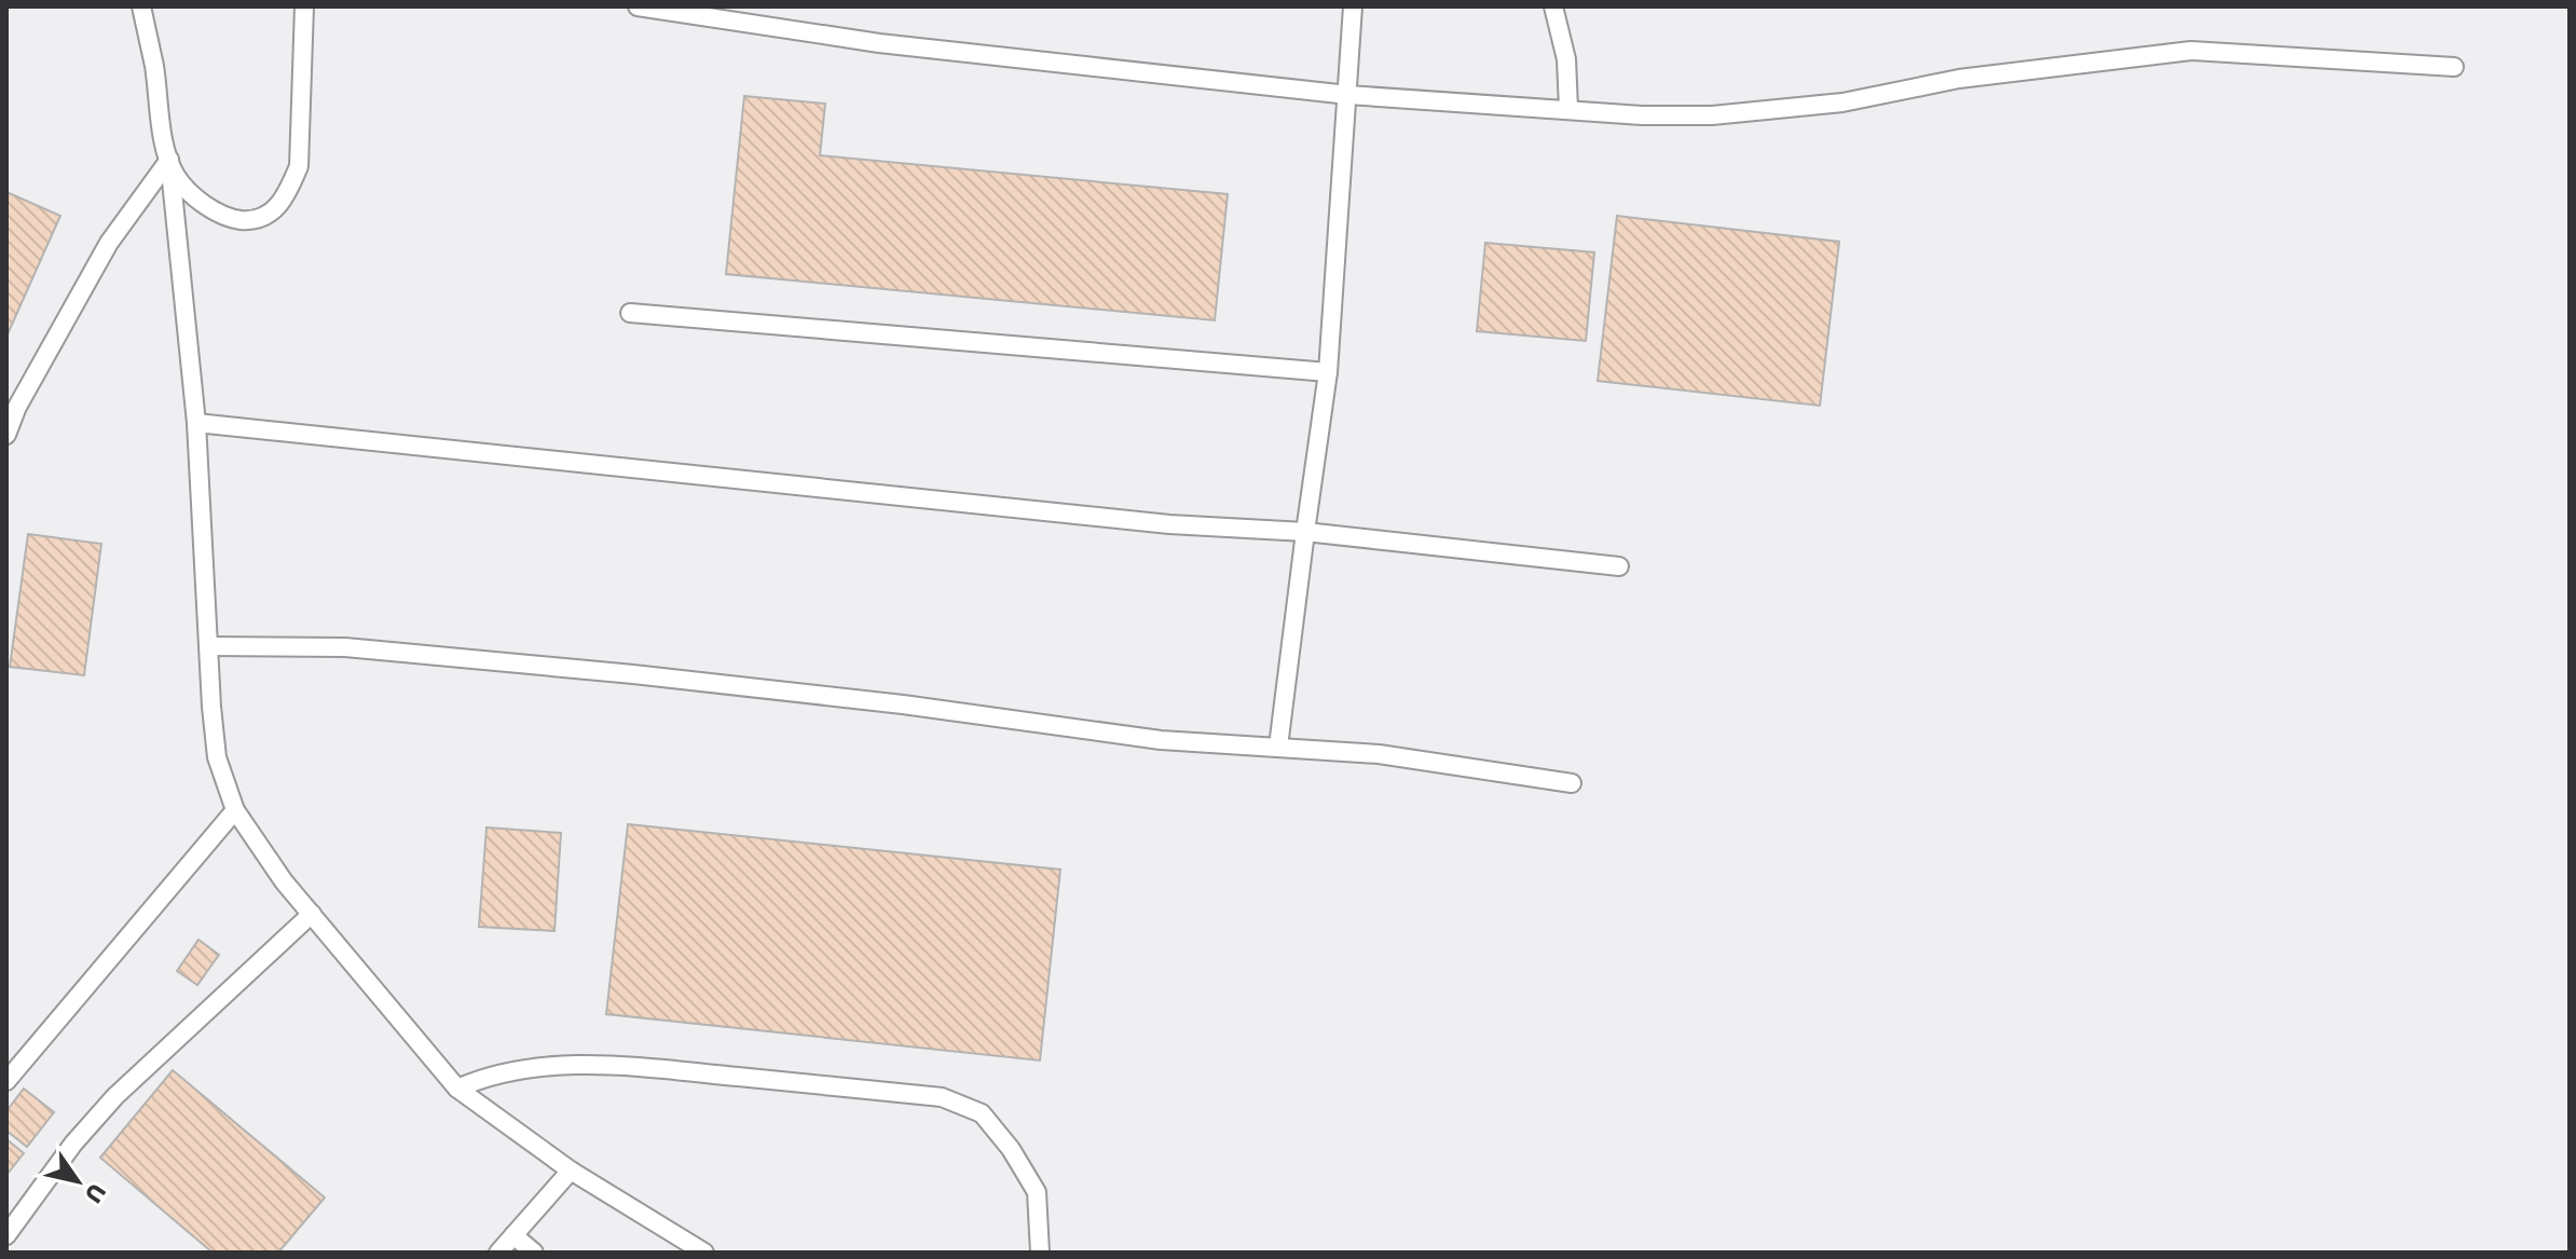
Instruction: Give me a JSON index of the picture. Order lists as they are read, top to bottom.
{
  "north": "bottom right"
}
